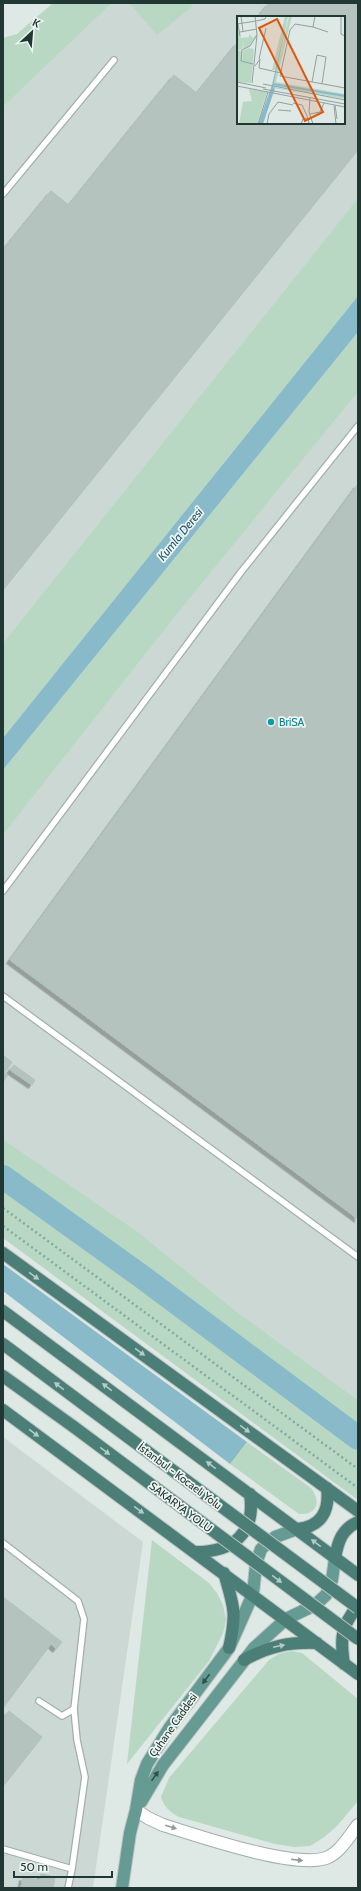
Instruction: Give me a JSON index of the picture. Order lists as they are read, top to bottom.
{
  "streets": {
    "highway": ["İstanbul - Kocaeli Yolu", "SAKARYA YOLU"],
    "main road": ["Çuhane Caddesi"]
  },
  "water": ["Kumla Deresi"],
  "places": ["BriSA"],
  "scale_bar": "50 m",
  "north": "top right"
}
